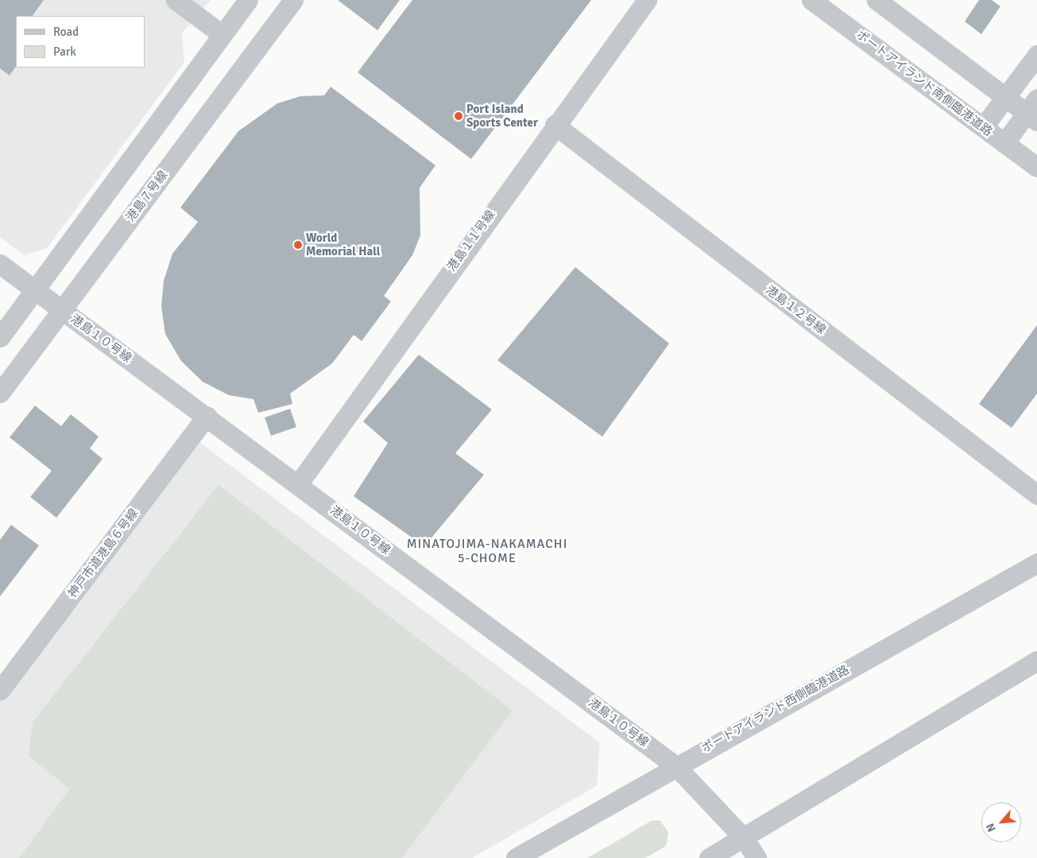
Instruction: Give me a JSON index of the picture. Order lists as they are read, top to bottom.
{
  "streets": {
    "street": [
      "ポートアイランド南側臨港道路",
      "港島７号線",
      "港島１１号線",
      "港島１２号線",
      "港島１０号線",
      "神戸市道港島６号線",
      "ポートアイランド西側臨港道路"
    ]
  },
  "crossings": [
    ["港島７号線", "港島１０号線"],
    ["港島１１号線", "港島１２号線"],
    ["港島１１号線", "港島１０号線"],
    ["港島１０号線", "神戸市道港島６号線"],
    ["港島１０号線", "ポートアイランド西側臨港道路"]
  ],
  "districts": ["MINATOJIMA-NAKAMACHI 5-CHOME"],
  "places": ["Port Island Sports Center", "World Memorial Hall"],
  "legend": ["Road", "Park"],
  "north": "bottom left"
}
